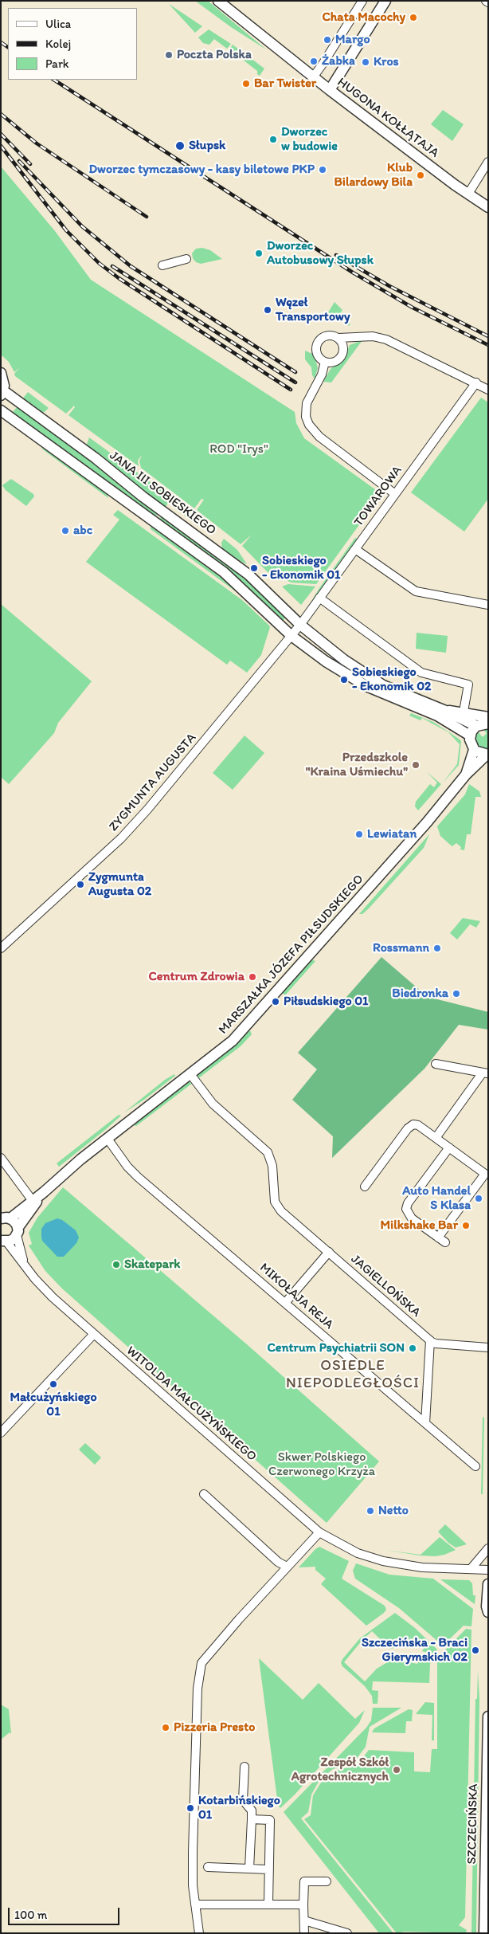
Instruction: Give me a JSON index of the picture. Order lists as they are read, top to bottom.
{
  "streets": {
    "street": [
      "HUGONA KOŁŁĄTAJA",
      "JANA III SOBIESKIEGO",
      "TOWAROWA",
      "ZYGMUNTA AUGUSTA",
      "MARSZAŁKA JÓZEFA PIŁSUDSKIEGO",
      "JAGIELLOŃSKA",
      "MIKOŁAJA REJA",
      "WITOLDA MAŁCUŻYŃSKIEGO",
      "SZCZECIŃSKA"
    ]
  },
  "crossings": [
    ["JANA III SOBIESKIEGO", "TOWAROWA"],
    ["JANA III SOBIESKIEGO", "ZYGMUNTA AUGUSTA"],
    ["MARSZAŁKA JÓZEFA PIŁSUDSKIEGO", "JAGIELLOŃSKA"],
    ["MARSZAŁKA JÓZEFA PIŁSUDSKIEGO", "MIKOŁAJA REJA"],
    ["MARSZAŁKA JÓZEFA PIŁSUDSKIEGO", "WITOLDA MAŁCUŻYŃSKIEGO"]
  ],
  "districts": ["OSIEDLE NIEPODLEGŁOŚCI"],
  "parks": ["ROD \"Irys\"", "Skwer Polskiego Czerwonego Krzyża"],
  "places": [
    "Chata Macochy",
    "Margo",
    "Poczta Polska",
    "Żabka",
    "Kros",
    "Bar Twister",
    "Dworzec w budowie",
    "Słupsk",
    "Dworzec tymczasowy - kasy biletowe PKP",
    "Klub Bilardowy Bila",
    "Dworzec Autobusowy Słupsk",
    "Węzeł Transportowy",
    "abc",
    "Sobieskiego - Ekonomik 01",
    "Sobieskiego - Ekonomik 02",
    "Przedszkole \"Kraina Uśmiechu\"",
    "Lewiatan",
    "Zygmunta Augusta 02",
    "Rossmann",
    "Centrum Zdrowia",
    "Biedronka",
    "Piłsudskiego 01",
    "Auto Handel S Klasa",
    "Milkshake Bar",
    "Skatepark",
    "Centrum Psychiatrii SON",
    "Małcużyńskiego 01",
    "Netto",
    "Szczecińska - Braci Gierymskich 02",
    "Pizzeria Presto",
    "Zespół Szkół Agrotechnicznych",
    "Kotarbińskiego 01"
  ],
  "legend": ["Ulica", "Kolej", "Park"],
  "scale_bar": "100 m"
}
